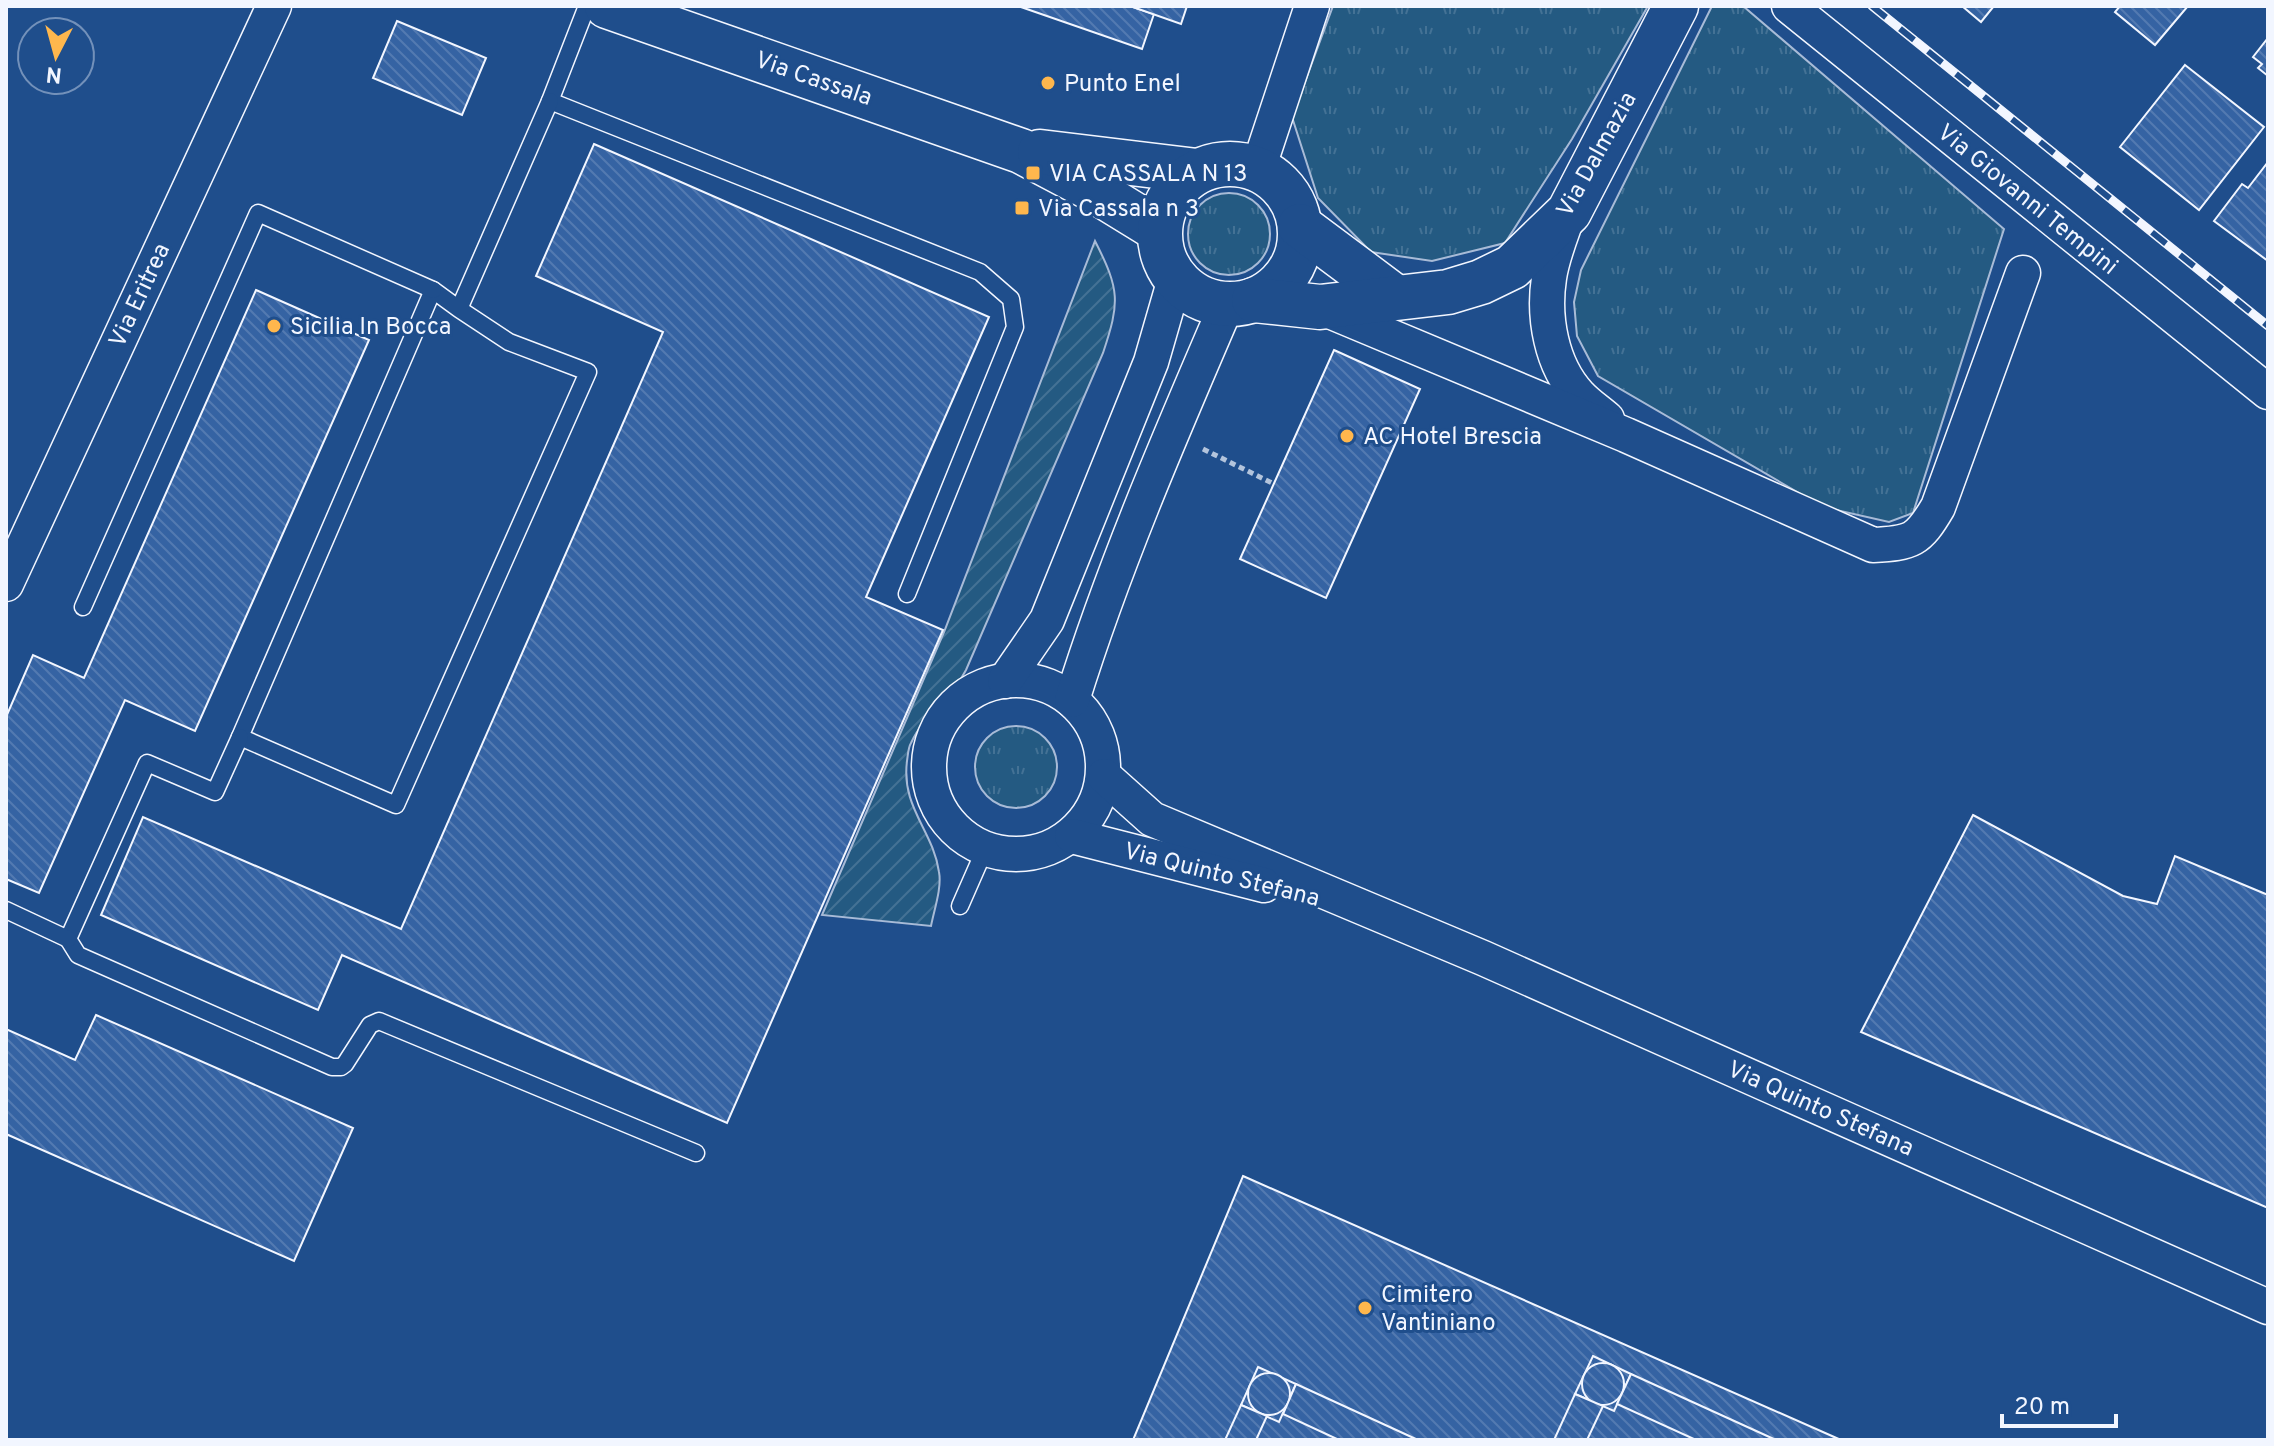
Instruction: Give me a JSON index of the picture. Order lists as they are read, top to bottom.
{
  "streets": {
    "main road": ["Via Cassala", "Via Dalmazia"],
    "street": ["Via Giovanni Tempini", "Via Eritrea", "Via Quinto Stefana"]
  },
  "crossings": [
    ["Via Cassala", "Via Dalmazia"]
  ],
  "places": {
    "other": [
      "Punto Enel",
      "Sicilia In Bocca",
      "AC Hotel Brescia",
      "Cimitero Vantiniano"
    ],
    "transit": ["VIA CASSALA N 13", "Via Cassala n 3"]
  },
  "scale_bar": "20 m",
  "north": "bottom"
}
